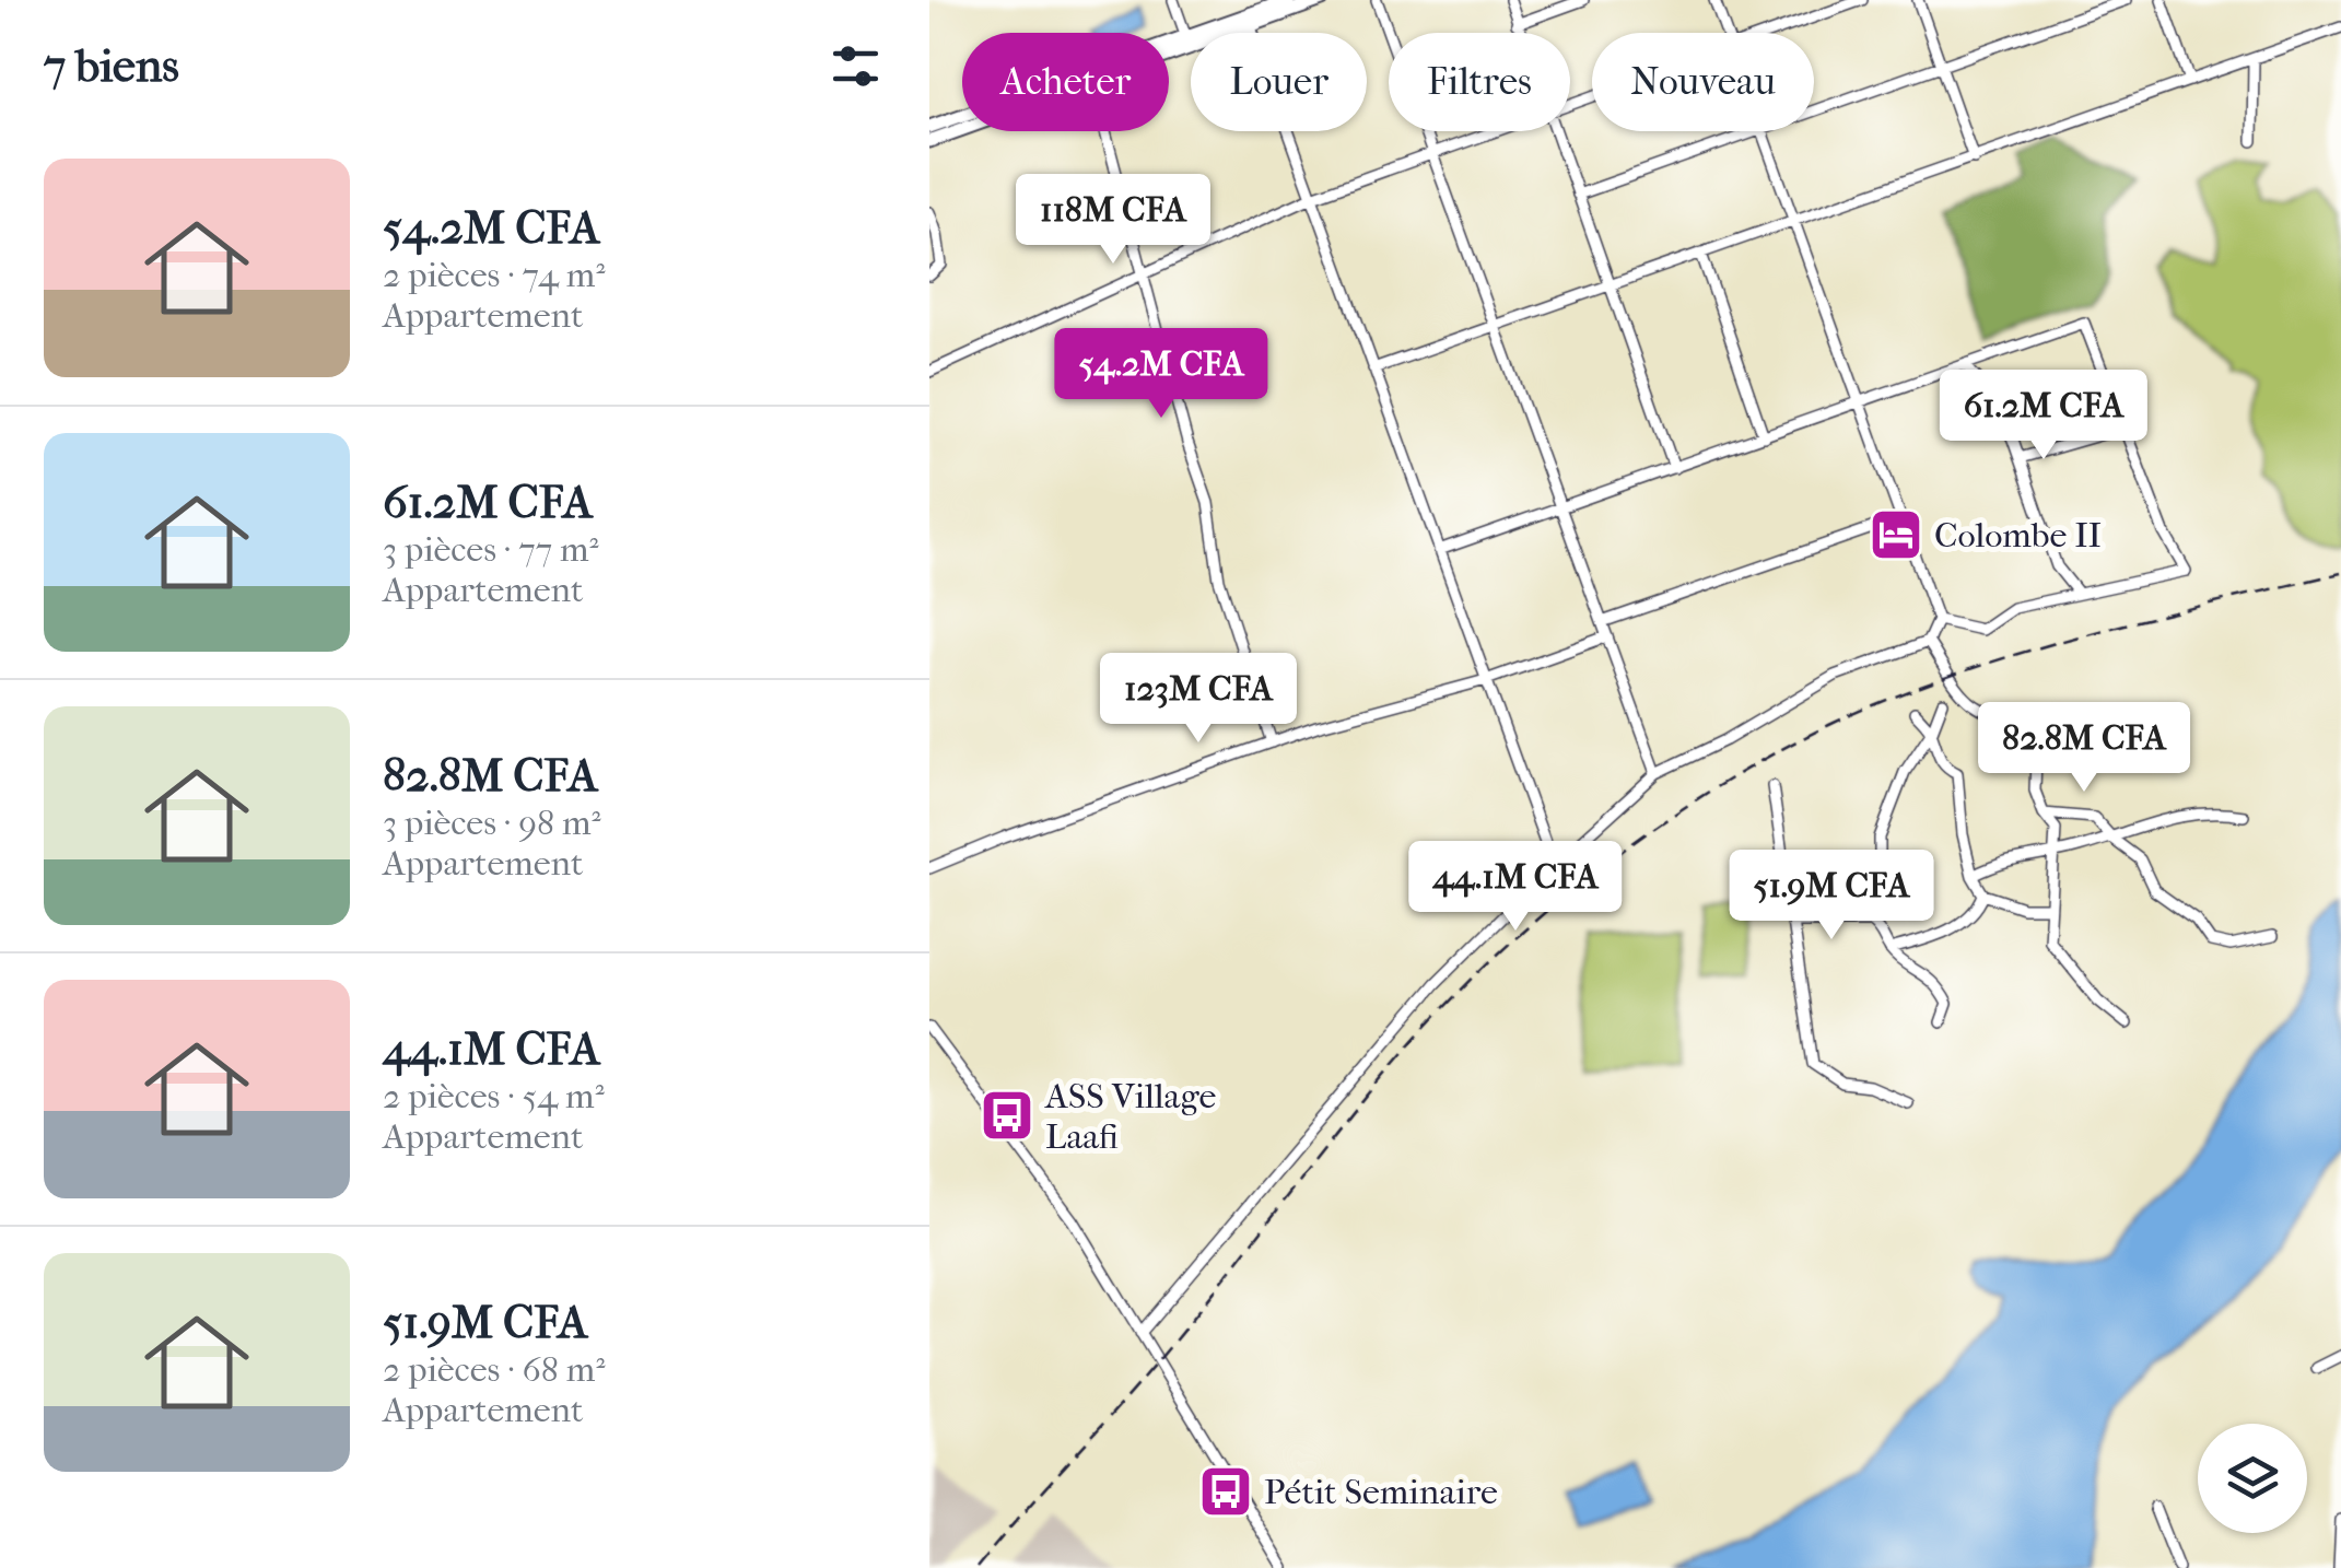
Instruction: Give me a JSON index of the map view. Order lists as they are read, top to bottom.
{
  "places": {
    "hotel": ["Colombe II"],
    "bus stop": ["ASS Village Laafi", "Pétit Seminaire"]
  },
  "page": {
    "heading": "7 biens",
    "chip": [
      "Acheter",
      "Louer",
      "Filtres",
      "Nouveau"
    ],
    "list": [
      {
        "name": "54.2M CFA",
        "note": "2 pièces · 74 m² · Appartement"
      },
      {
        "name": "61.2M CFA",
        "note": "3 pièces · 77 m² · Appartement"
      },
      {
        "name": "82.8M CFA",
        "note": "3 pièces · 98 m² · Appartement"
      },
      {
        "name": "44.1M CFA",
        "note": "2 pièces · 54 m² · Appartement"
      },
      {
        "name": "51.9M CFA",
        "note": "2 pièces · 68 m² · Appartement"
      }
    ],
    "price": [
      "118M CFA",
      "54.2M CFA",
      "61.2M CFA",
      "123M CFA",
      "82.8M CFA",
      "44.1M CFA",
      "51.9M CFA"
    ]
  }
}
